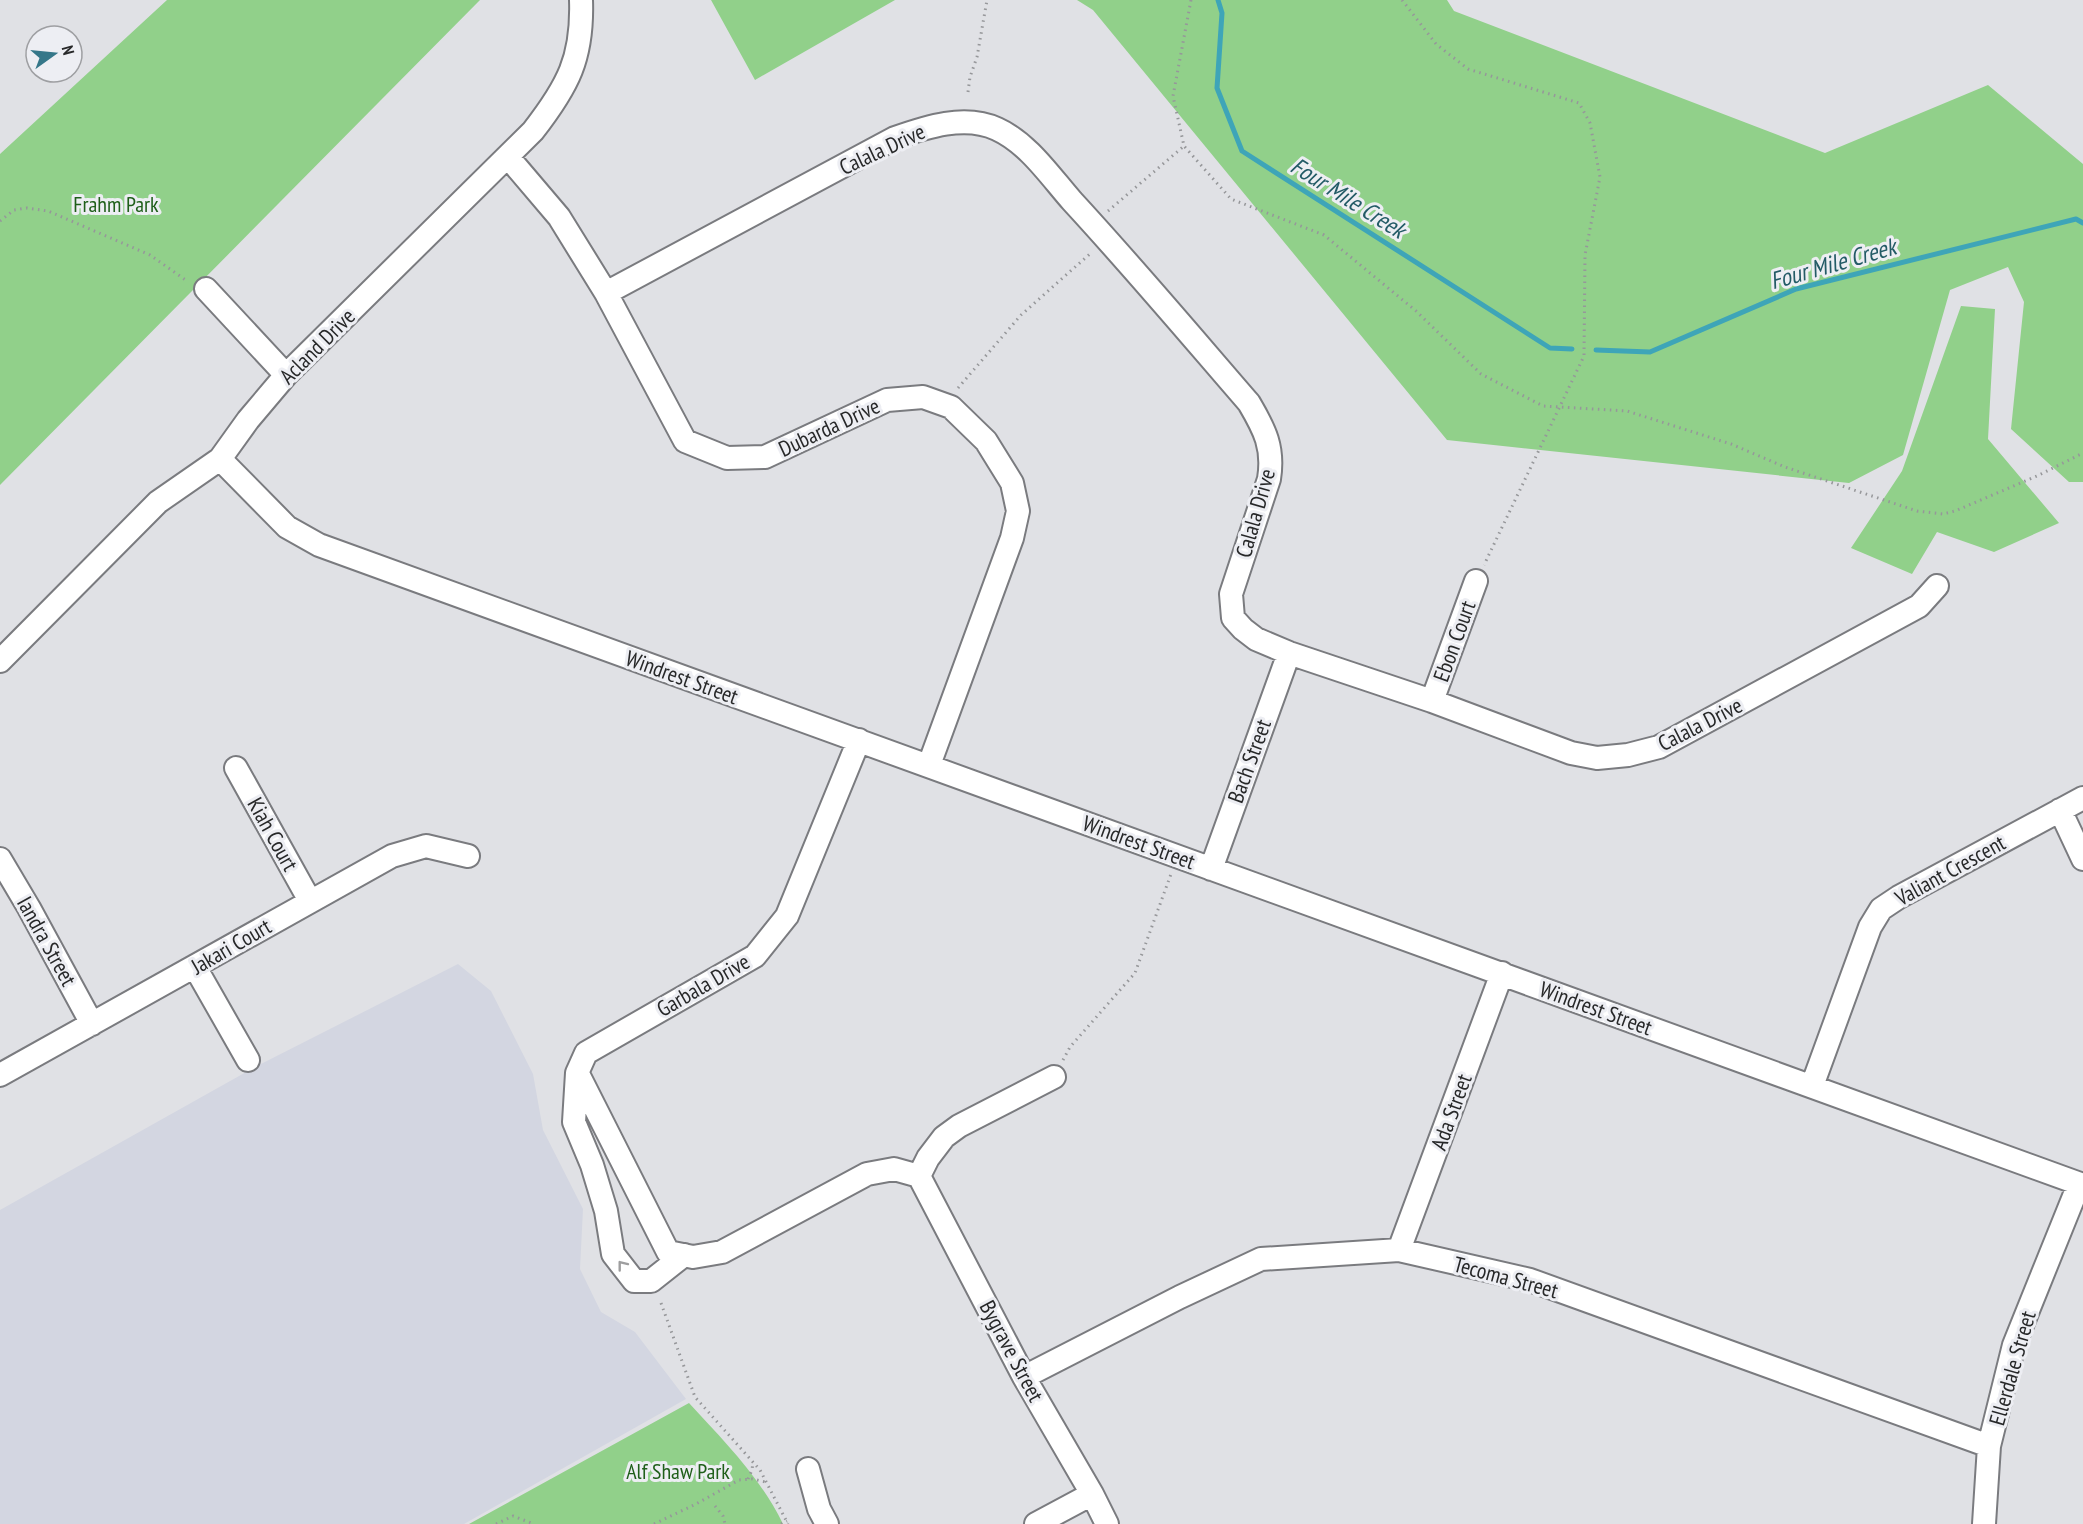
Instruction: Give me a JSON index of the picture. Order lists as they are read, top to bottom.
{
  "streets": {
    "street": [
      "Calala Drive",
      "Acland Drive",
      "Dubarda Drive",
      "Ebon Court",
      "Windrest Street",
      "Bach Street",
      "Kiah Court",
      "Valiant Crescent",
      "Iandra Street",
      "Jakari Court",
      "Garbala Drive",
      "Ada Street",
      "Tecoma Street",
      "Bygrave Street",
      "Ellerdale Street"
    ]
  },
  "crossings": [
    ["Calala Drive", "Dubarda Drive"],
    ["Calala Drive", "Ebon Court"],
    ["Calala Drive", "Bach Street"],
    ["Acland Drive", "Dubarda Drive"],
    ["Acland Drive", "Windrest Street"],
    ["Dubarda Drive", "Windrest Street"],
    ["Windrest Street", "Bach Street"],
    ["Windrest Street", "Valiant Crescent"],
    ["Windrest Street", "Garbala Drive"],
    ["Windrest Street", "Ada Street"],
    ["Windrest Street", "Ellerdale Street"],
    ["Kiah Court", "Jakari Court"],
    ["Iandra Street", "Jakari Court"],
    ["Ada Street", "Tecoma Street"],
    ["Tecoma Street", "Bygrave Street"],
    ["Tecoma Street", "Ellerdale Street"]
  ],
  "water": ["Four Mile Creek"],
  "parks": ["Frahm Park", "Alf Shaw Park"],
  "north": "right"
}
